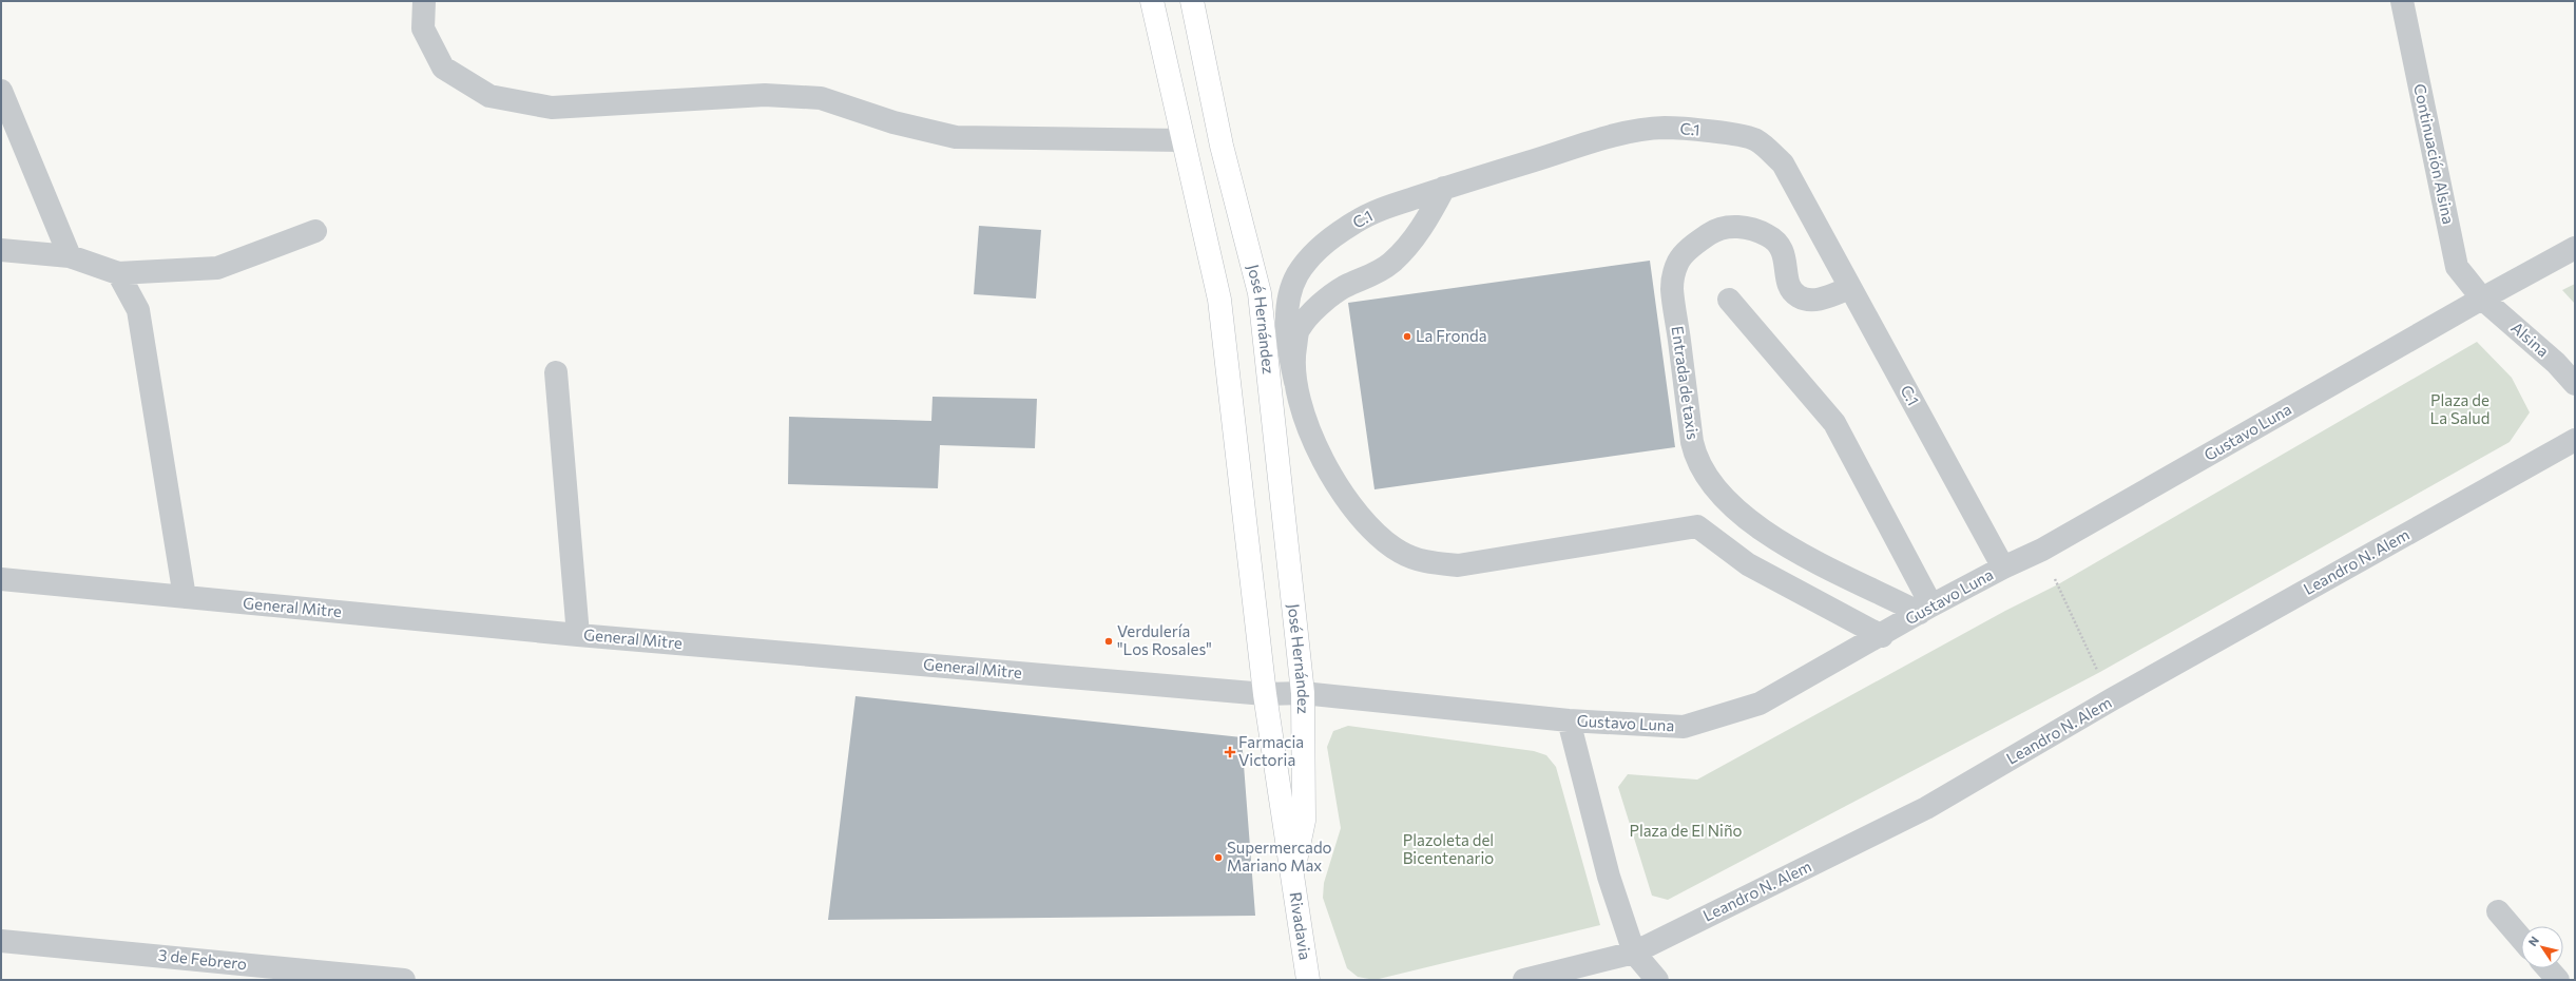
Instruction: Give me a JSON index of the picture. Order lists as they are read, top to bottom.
{
  "streets": {
    "main road": ["José Hernández", "Rivadavia"],
    "street": [
      "C.1",
      "Continuación Alsina",
      "Alsina",
      "Entrada de taxis",
      "Gustavo Luna",
      "Leandro N. Alem",
      "General Mitre",
      "3 de Febrero"
    ]
  },
  "crossings": [
    ["C.1", "Entrada de taxis"],
    ["C.1", "Gustavo Luna"],
    ["Continuación Alsina", "Alsina"],
    ["Continuación Alsina", "Gustavo Luna"],
    ["José Hernández", "Gustavo Luna"],
    ["José Hernández", "Rivadavia"],
    ["Alsina", "Gustavo Luna"],
    ["Entrada de taxis", "Gustavo Luna"],
    ["Gustavo Luna", "General Mitre"]
  ],
  "parks": ["Plaza de La Salud", "Plaza de El Niño", "Plazoleta del Bicentenario"],
  "places": {
    "other": ["La Fronda", "Verdulería \"Los Rosales\"", "Supermercado Mariano Max"],
    "health": ["Farmacia Victoria"]
  },
  "north": "top left"
}
